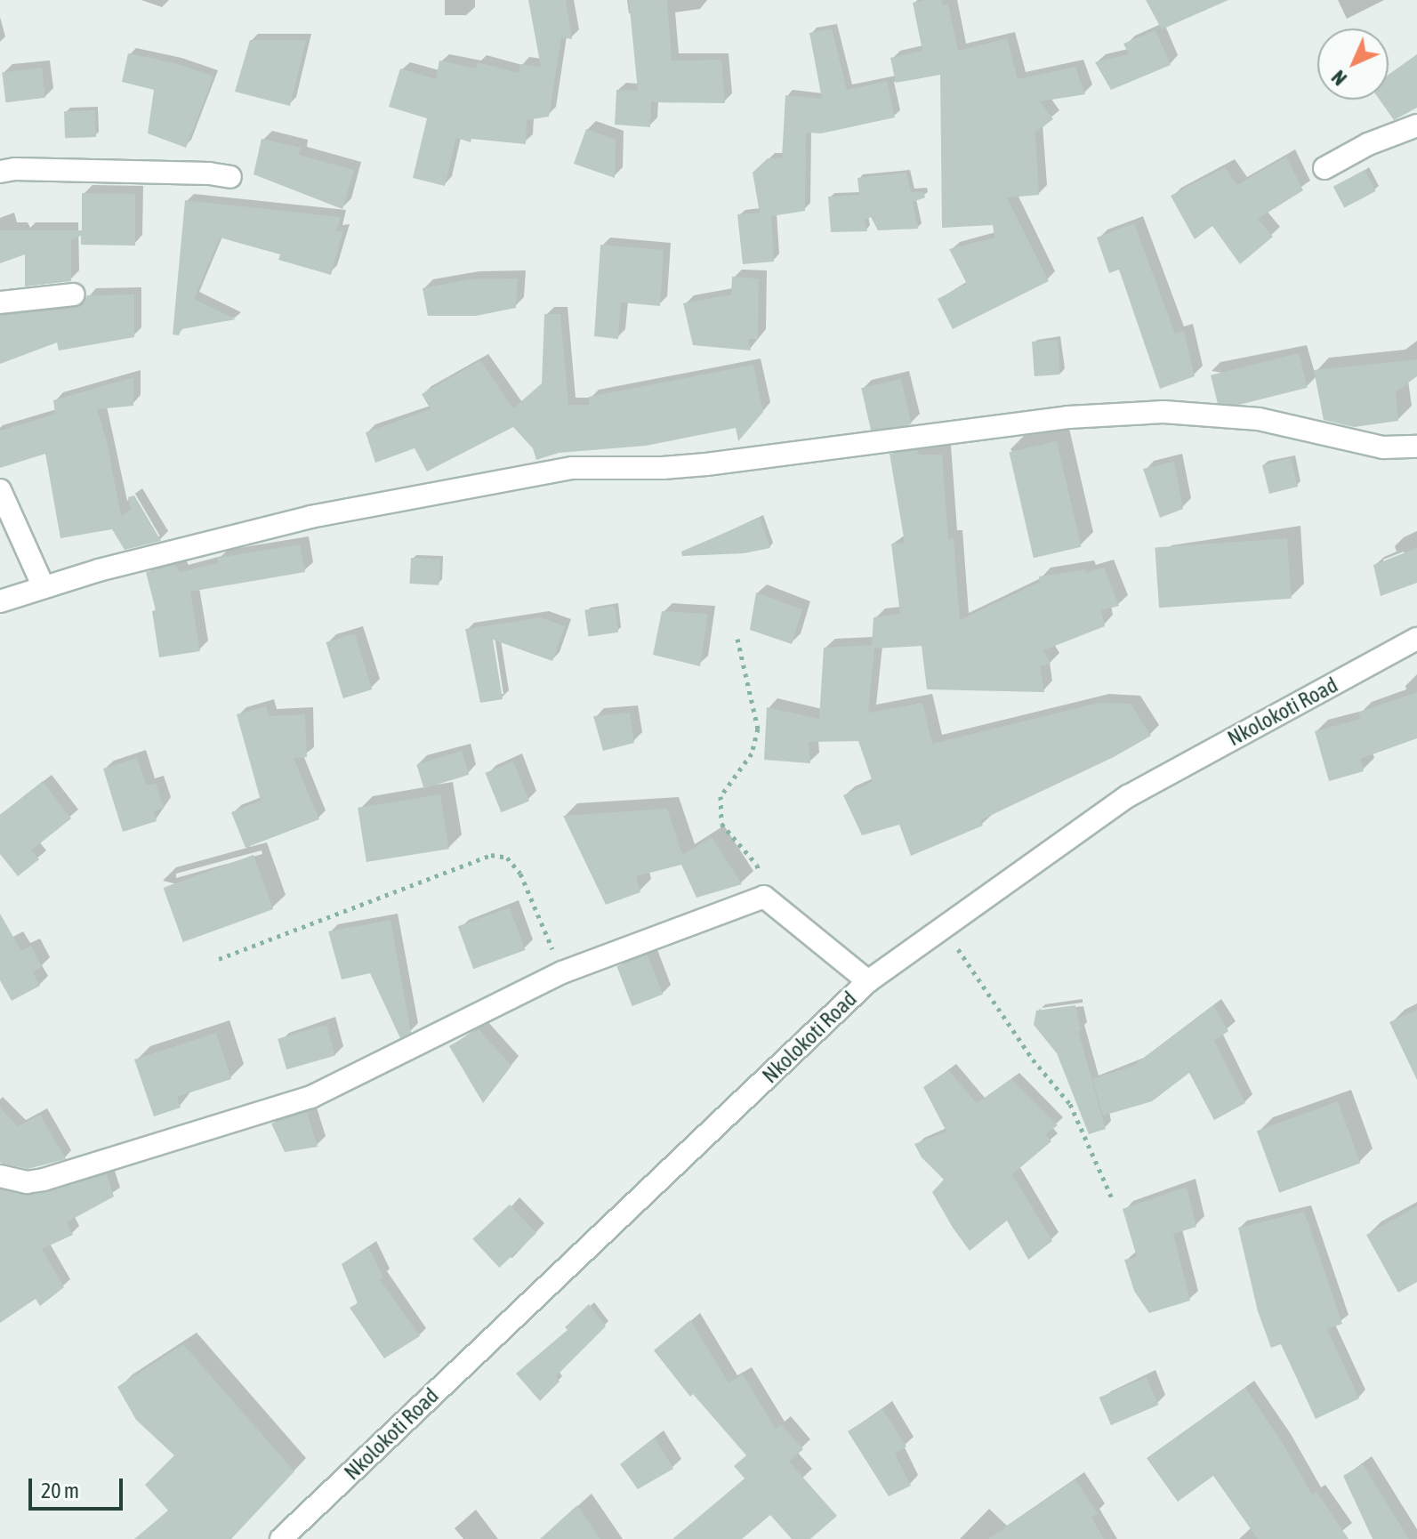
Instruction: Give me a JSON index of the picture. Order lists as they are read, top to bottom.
{
  "streets": {
    "street": ["Nkolokoti Road"]
  },
  "scale_bar": "20 m",
  "north": "bottom left"
}
